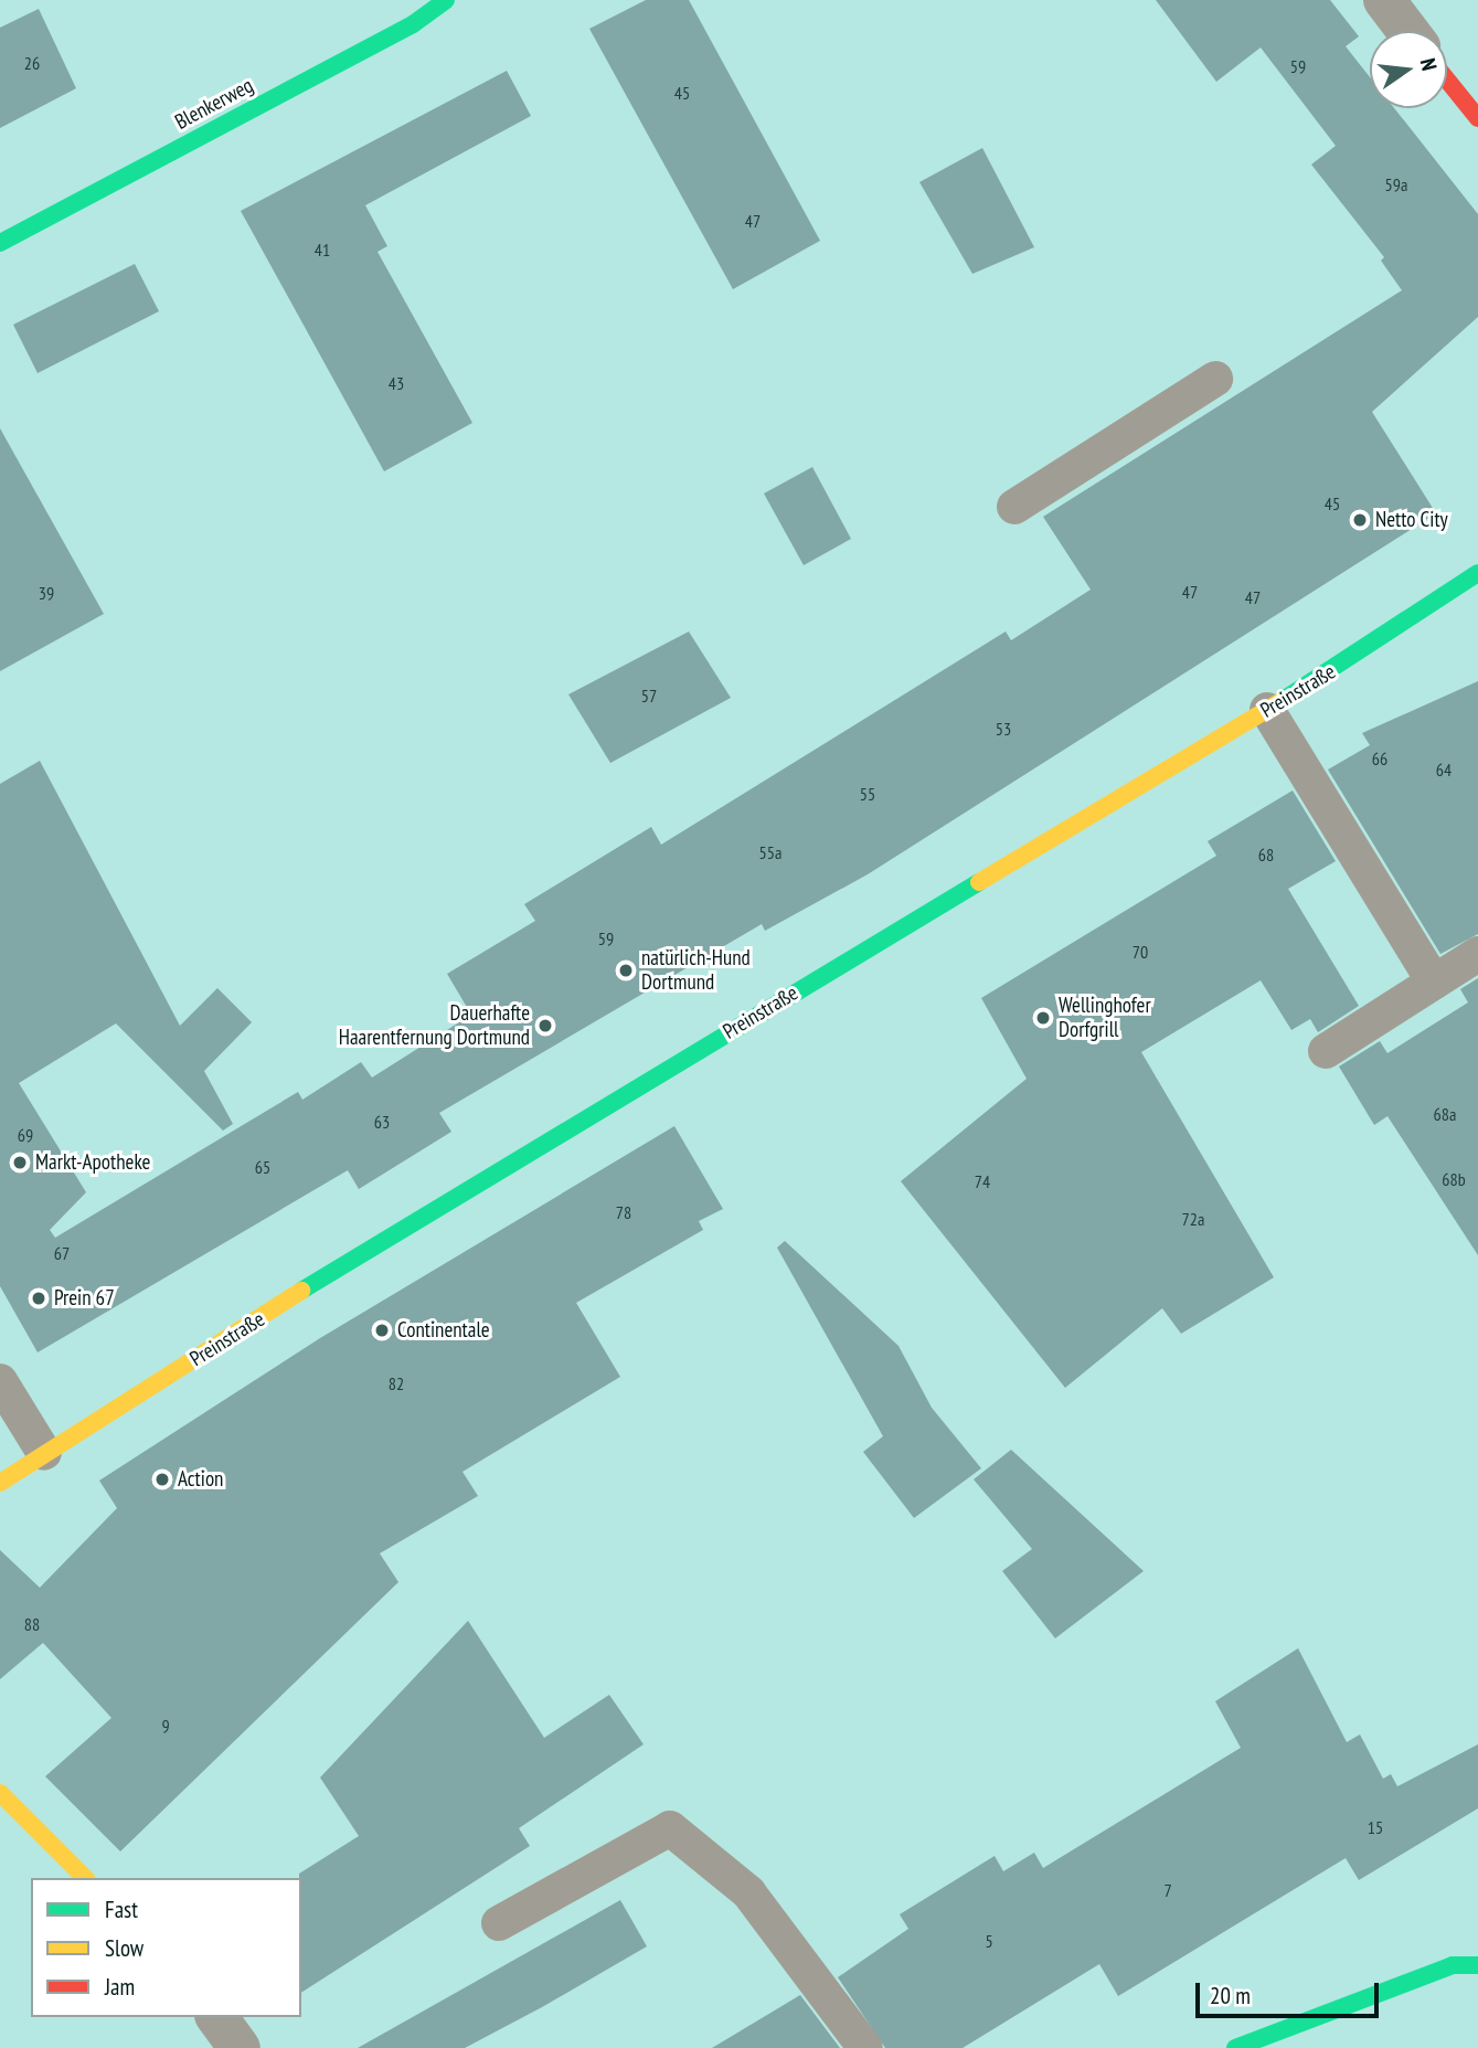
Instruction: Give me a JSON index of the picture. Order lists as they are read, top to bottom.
{
  "streets": {
    "street": ["Blenkerweg", "Preinstraße"]
  },
  "places": [
    "Netto City",
    "natürlich-Hund Dortmund",
    "Wellinghofer Dorfgrill",
    "Dauerhafte Haarentfernung Dortmund",
    "Markt-Apotheke",
    "Prein 67",
    "Continentale",
    "Action"
  ],
  "house_numbers": [
    "26",
    "59",
    "45",
    "59a",
    "47",
    "41",
    "43",
    "45",
    "47",
    "39",
    "47",
    "57",
    "53",
    "66",
    "64",
    "55",
    "55a",
    "68",
    "59",
    "70",
    "68a",
    "63",
    "69",
    "65",
    "68b",
    "74",
    "78",
    "72a",
    "67",
    "82",
    "88",
    "9",
    "15",
    "7",
    "5"
  ],
  "legend": ["Fast", "Slow", "Jam"],
  "scale_bar": "20 m",
  "north": "right"
}
